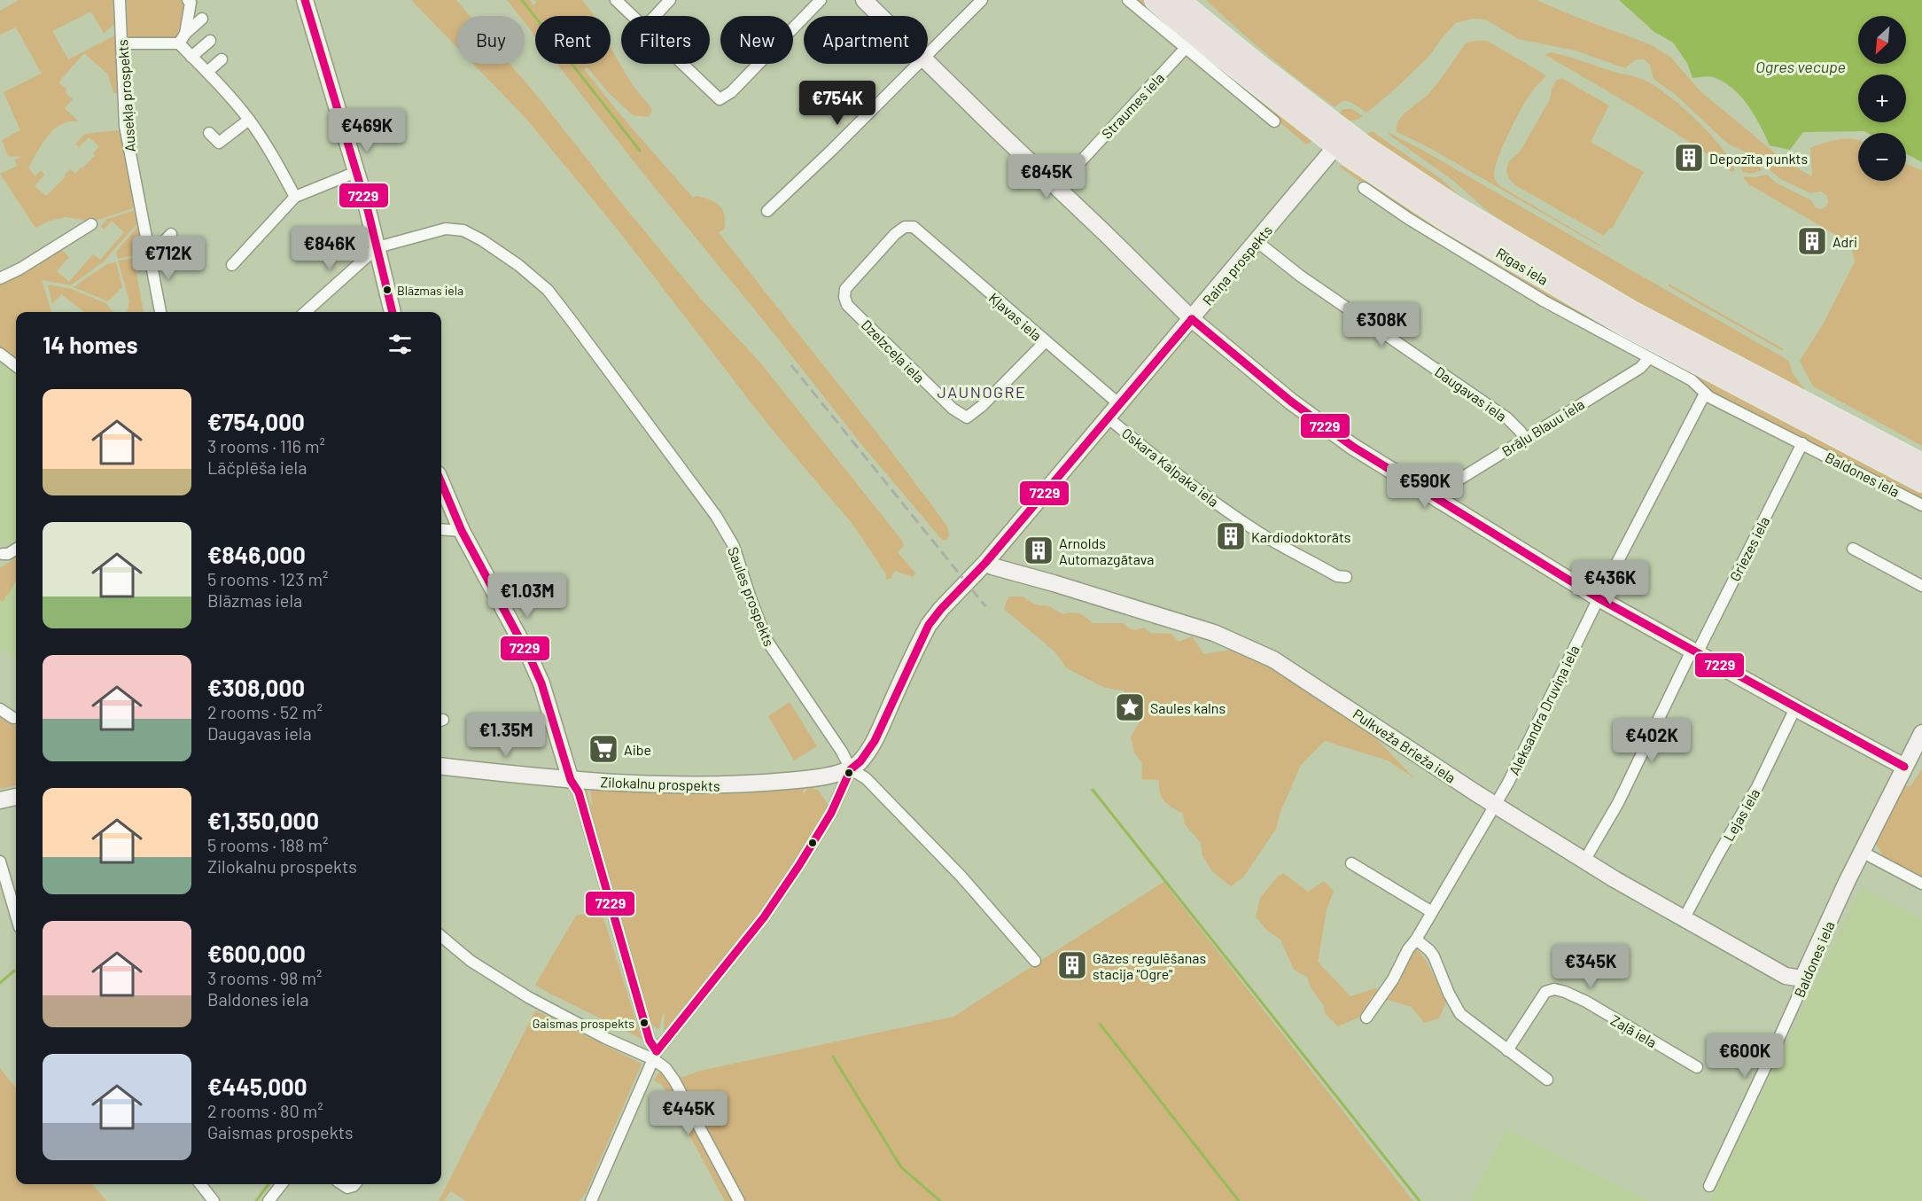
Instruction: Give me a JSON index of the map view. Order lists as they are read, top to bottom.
{
  "streets": {
    "highway": ["Rīgas iela"],
    "main road": [
      "Raiņa prospekts",
      "Baldones iela",
      "Pulkveža Brieža iela",
      "Zilokalnu prospekts"
    ],
    "street": [
      "Ausekļa prospekts",
      "Straumes iela",
      "Kļavas iela",
      "Dzelzceļa iela",
      "Daugavas iela",
      "Brāļu Blauu iela",
      "Oskara Kalpaka iela",
      "Griezes iela",
      "Saules prospekts",
      "Aleksandra Druviņa iela",
      "Lejas iela",
      "Zaļā iela"
    ]
  },
  "crossings": [
    ["Straumes iela", "Rīgas iela"],
    ["Raiņa prospekts", "Rīgas iela"],
    ["Raiņa prospekts", "Kļavas iela"],
    ["Raiņa prospekts", "Daugavas iela"],
    ["Raiņa prospekts", "Oskara Kalpaka iela"],
    ["Raiņa prospekts", "Saules prospekts"],
    ["Raiņa prospekts", "Pulkveža Brieža iela"],
    ["Raiņa prospekts", "Zilokalnu prospekts"],
    ["Rīgas iela", "Brāļu Blauu iela"],
    ["Rīgas iela", "Baldones iela"],
    ["Rīgas iela", "Griezes iela"],
    ["Rīgas iela", "Aleksandra Druviņa iela"],
    ["Kļavas iela", "Dzelzceļa iela"],
    ["Daugavas iela", "Brāļu Blauu iela"],
    ["Baldones iela", "Griezes iela"],
    ["Baldones iela", "Pulkveža Brieža iela"],
    ["Griezes iela", "Pulkveža Brieža iela"],
    ["Saules prospekts", "Zilokalnu prospekts"],
    ["Aleksandra Druviņa iela", "Pulkveža Brieža iela"],
    ["Pulkveža Brieža iela", "Lejas iela"]
  ],
  "districts": ["JAUNOGRE"],
  "water": ["Ogres vecupe"],
  "places": {
    "building": [
      "Depozīta punkts",
      "Adri",
      "Kardiodoktorāts",
      "Arnolds Automazgātava",
      "Gāzes regulēšanas stacija \"Ogre\""
    ],
    "other": ["Blāzmas iela", "Gaismas prospekts"],
    "place": ["Saules kalns"],
    "supermarket": ["Aibe"]
  },
  "lines": ["transit line 7229"],
  "north": "bottom left",
  "page": {
    "map_buttons": ["+", "−"],
    "chip": [
      "Buy",
      "Rent",
      "Filters",
      "New",
      "Apartment"
    ],
    "price": [
      "€754K",
      "€469K",
      "€845K",
      "€846K",
      "€712K",
      "€308K",
      "€590K",
      "€436K",
      "€1.03M",
      "€1.35M",
      "€402K",
      "€345K",
      "€600K",
      "€445K"
    ],
    "heading": "14 homes",
    "list": [
      {
        "name": "€754,000",
        "note": "3 rooms · 116 m² · Lāčplēša iela"
      },
      {
        "name": "€846,000",
        "note": "5 rooms · 123 m² · Blāzmas iela"
      },
      {
        "name": "€308,000",
        "note": "2 rooms · 52 m² · Daugavas iela"
      },
      {
        "name": "€1,350,000",
        "note": "5 rooms · 188 m² · Zilokalnu prospekts"
      },
      {
        "name": "€600,000",
        "note": "3 rooms · 98 m² · Baldones iela"
      },
      {
        "name": "€445,000",
        "note": "2 rooms · 80 m² · Gaismas prospekts"
      }
    ]
  }
}
